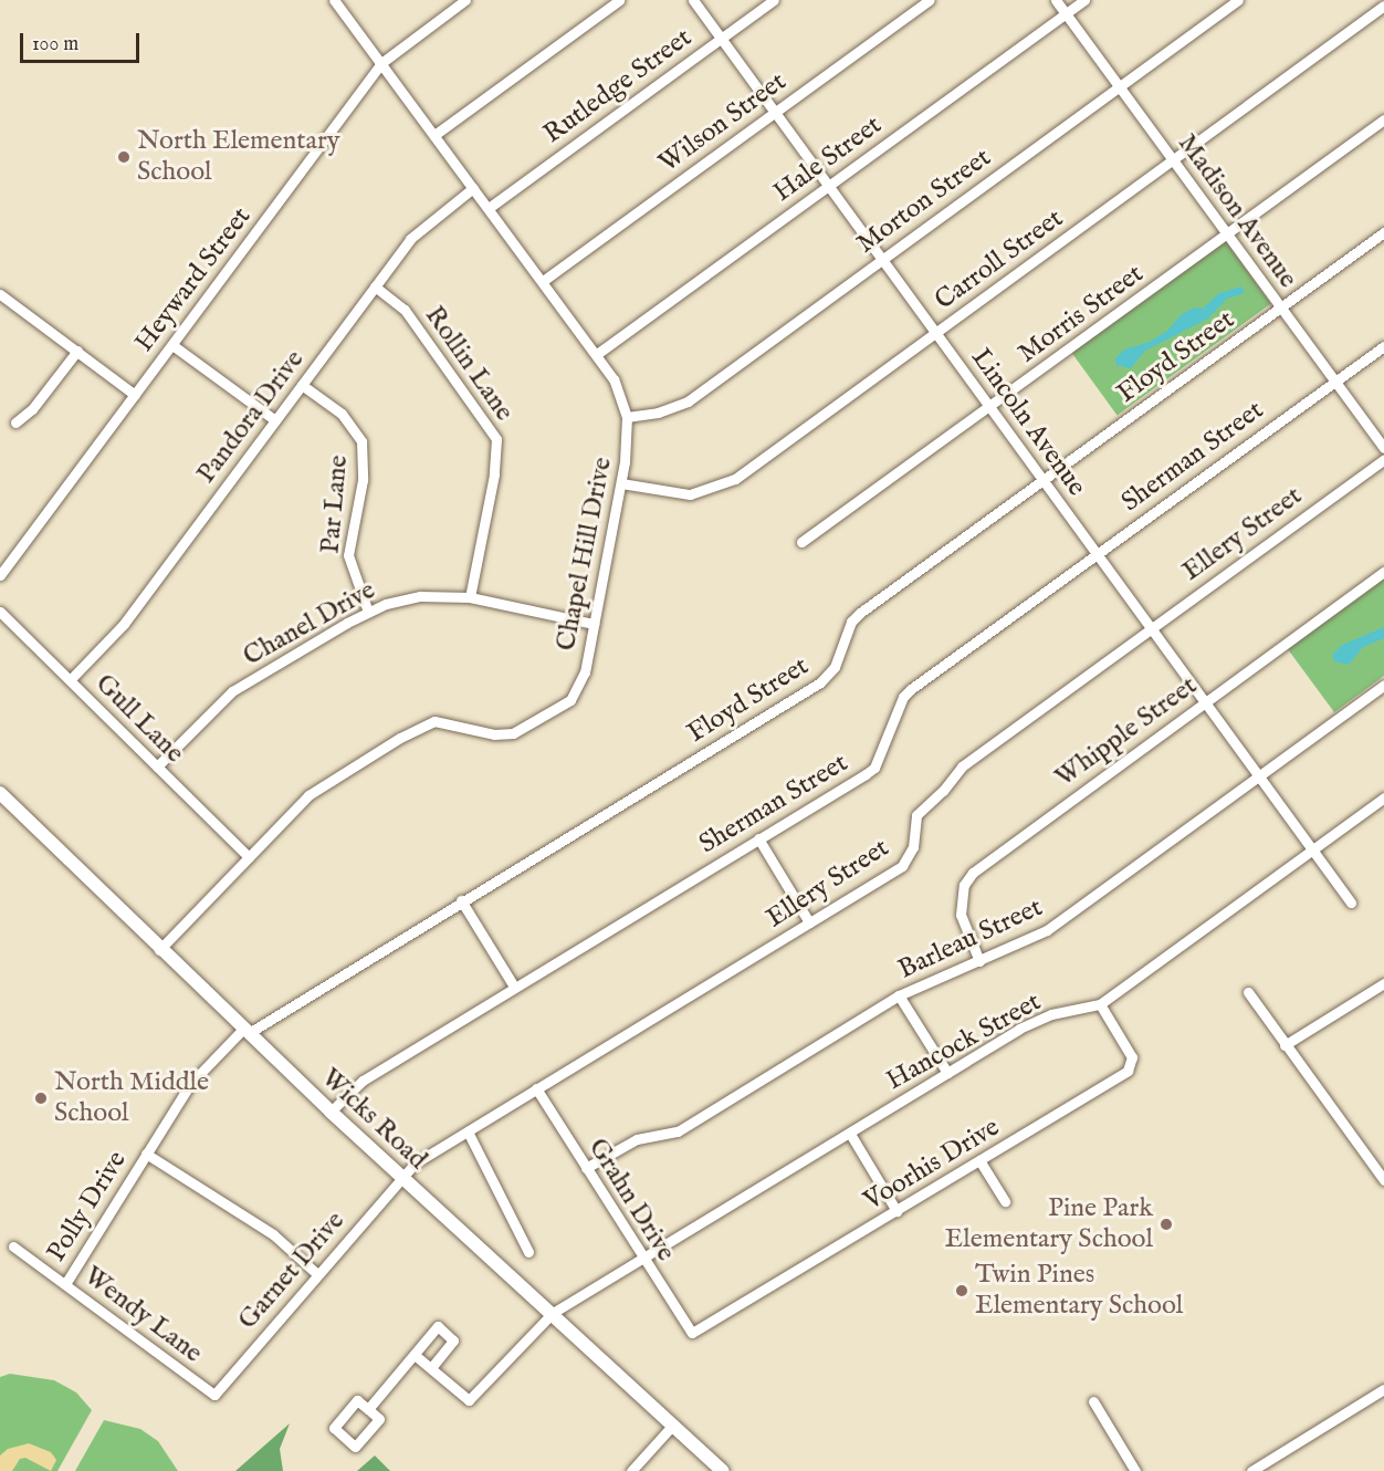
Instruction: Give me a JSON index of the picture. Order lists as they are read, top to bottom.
{
  "streets": {
    "main road": ["Wicks Road"],
    "street": [
      "Rutledge Street",
      "Wilson Street",
      "Hale Street",
      "Morton Street",
      "Madison Avenue",
      "Carroll Street",
      "Heyward Street",
      "Morris Street",
      "Floyd Street",
      "Rollin Lane",
      "Pandora Drive",
      "Lincoln Avenue",
      "Sherman Street",
      "Par Lane",
      "Ellery Street",
      "Chapel Hill Drive",
      "Chanel Drive",
      "Gull Lane",
      "Whipple Street",
      "Barleau Street",
      "Hancock Street",
      "Voorhis Drive",
      "Grahn Drive",
      "Polly Drive",
      "Garnet Drive",
      "Wendy Lane"
    ]
  },
  "crossings": [
    ["Rutledge Street", "Lincoln Avenue"],
    ["Rutledge Street", "Chapel Hill Drive"],
    ["Wilson Street", "Lincoln Avenue"],
    ["Wilson Street", "Chapel Hill Drive"],
    ["Hale Street", "Madison Avenue"],
    ["Hale Street", "Lincoln Avenue"],
    ["Hale Street", "Chapel Hill Drive"],
    ["Morton Street", "Madison Avenue"],
    ["Morton Street", "Lincoln Avenue"],
    ["Morton Street", "Chapel Hill Drive"],
    ["Madison Avenue", "Carroll Street"],
    ["Madison Avenue", "Morris Street"],
    ["Madison Avenue", "Floyd Street"],
    ["Madison Avenue", "Sherman Street"],
    ["Carroll Street", "Lincoln Avenue"],
    ["Carroll Street", "Chapel Hill Drive"],
    ["Heyward Street", "Chapel Hill Drive"],
    ["Morris Street", "Lincoln Avenue"],
    ["Floyd Street", "Lincoln Avenue"],
    ["Floyd Street", "Wicks Road"],
    ["Floyd Street", "Polly Drive"],
    ["Rollin Lane", "Pandora Drive"],
    ["Rollin Lane", "Chanel Drive"],
    ["Pandora Drive", "Par Lane"],
    ["Pandora Drive", "Chapel Hill Drive"],
    ["Pandora Drive", "Gull Lane"],
    ["Lincoln Avenue", "Sherman Street"],
    ["Lincoln Avenue", "Ellery Street"],
    ["Lincoln Avenue", "Whipple Street"],
    ["Lincoln Avenue", "Barleau Street"],
    ["Lincoln Avenue", "Hancock Street"],
    ["Sherman Street", "Wicks Road"],
    ["Par Lane", "Chanel Drive"],
    ["Ellery Street", "Wicks Road"],
    ["Ellery Street", "Grahn Drive"],
    ["Ellery Street", "Garnet Drive"],
    ["Chapel Hill Drive", "Chanel Drive"],
    ["Chapel Hill Drive", "Gull Lane"],
    ["Chapel Hill Drive", "Wicks Road"],
    ["Chanel Drive", "Gull Lane"],
    ["Whipple Street", "Barleau Street"],
    ["Barleau Street", "Grahn Drive"],
    ["Hancock Street", "Wicks Road"],
    ["Hancock Street", "Voorhis Drive"],
    ["Hancock Street", "Grahn Drive"],
    ["Wicks Road", "Polly Drive"],
    ["Wicks Road", "Garnet Drive"],
    ["Voorhis Drive", "Grahn Drive"],
    ["Polly Drive", "Wendy Lane"],
    ["Garnet Drive", "Wendy Lane"]
  ],
  "places": [
    "North Elementary School",
    "North Middle School",
    "Pine Park Elementary School",
    "Twin Pines Elementary School"
  ],
  "scale_bar": "100 m"
}
